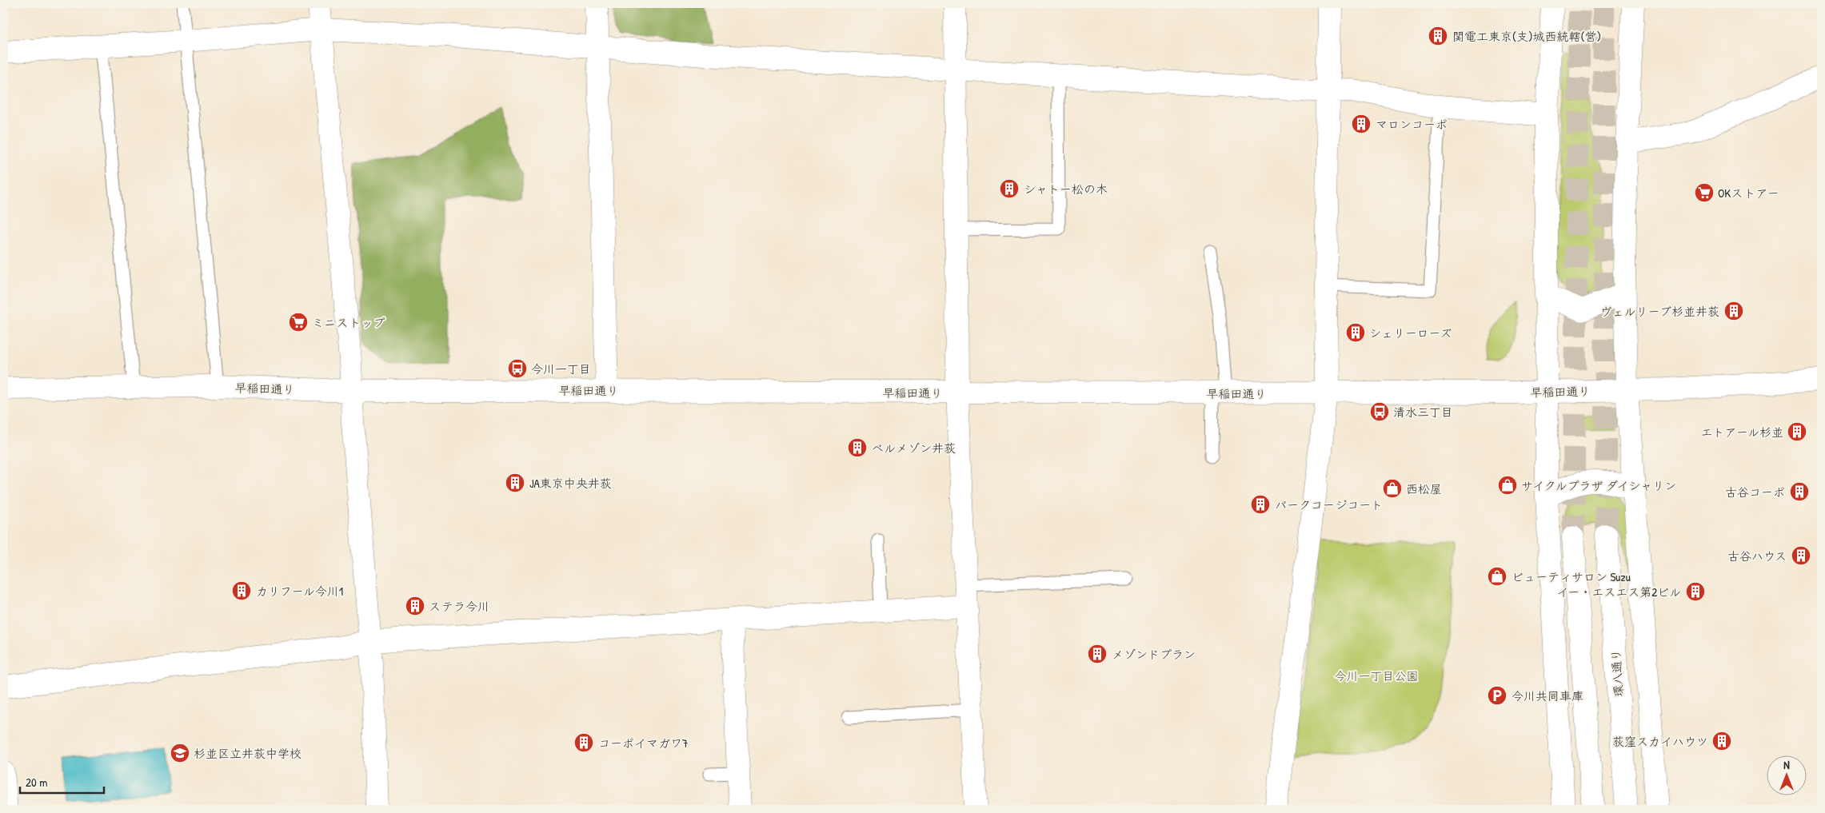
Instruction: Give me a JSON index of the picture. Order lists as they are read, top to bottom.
{
  "streets": {
    "street": ["早稲田通り", "環八通り"]
  },
  "parks": ["今川一丁目公園"],
  "places": {
    "building": [
      "関電工東京(支)城西統轄(営)",
      "マロンコーポ",
      "シャトー松の木",
      "ヴェルリーブ杉並井荻",
      "シェリーローズ",
      "エトアール杉並",
      "ベルメゾン井荻",
      "JA東京中央井荻",
      "古谷コーポ",
      "パークコージコート",
      "古谷ハウス",
      "カリフール今川1",
      "イー・エスエス第2ビル",
      "ステラ今川",
      "メゾンドプラン",
      "荻窪スカイハウツ",
      "コーポイマガワ7"
    ],
    "supermarket": ["OKストアー", "ミニストップ"],
    "bus stop": ["今川一丁目", "清水三丁目"],
    "shop": ["サイクルプラザ ダイシャリン", "西松屋", "ビューティサロン Suzu"],
    "parking": ["今川共同車庫"],
    "school or university": ["杉並区立井荻中学校"]
  },
  "scale_bar": "20 m",
  "north": "top"
}
